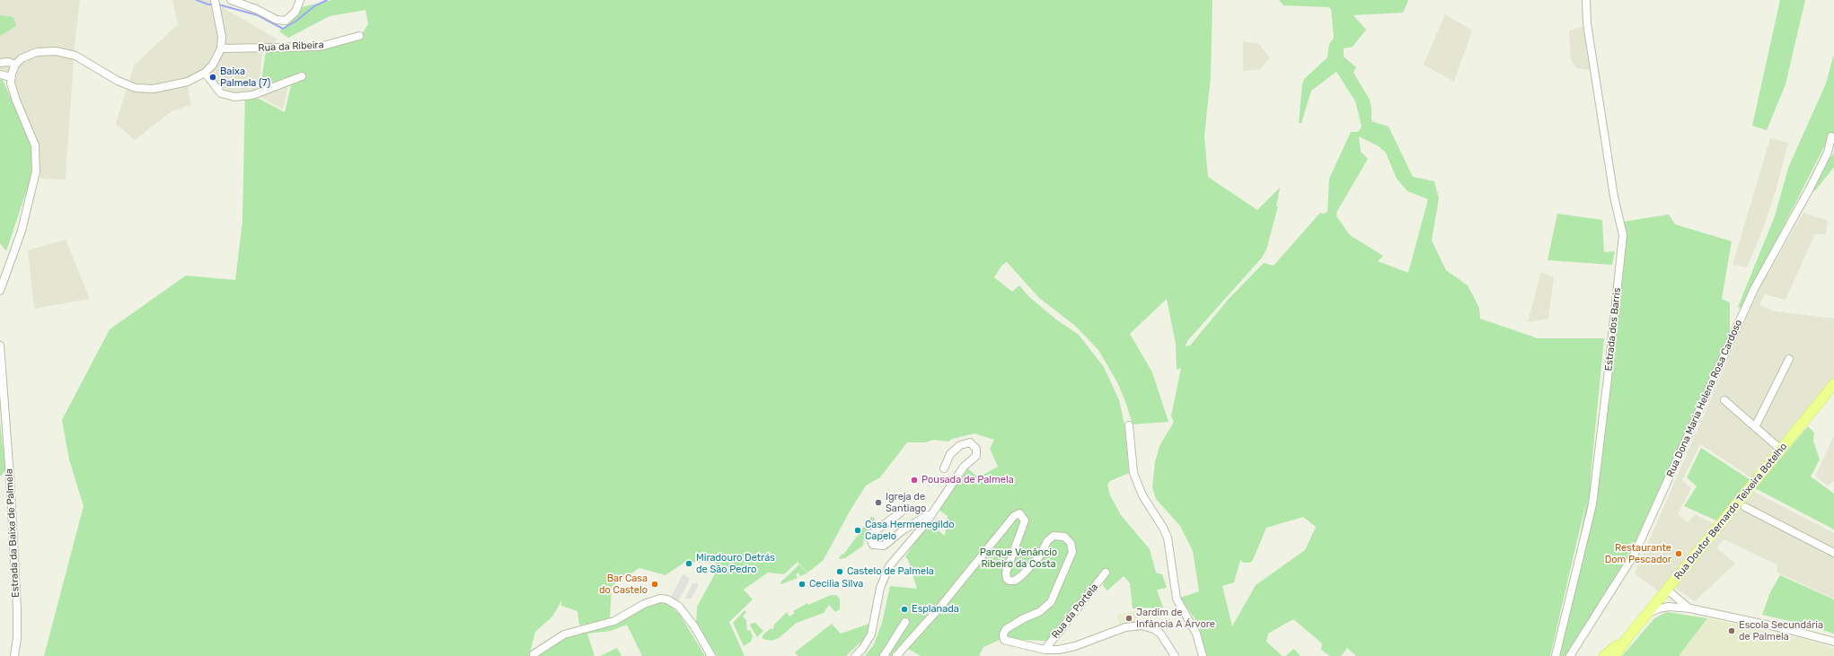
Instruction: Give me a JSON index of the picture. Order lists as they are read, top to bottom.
{
  "streets": {
    "main road": ["Rua Doutor Bernardo Teixeira Botelho"],
    "street": [
      "Rua da Ribeira",
      "Estrada dos Barris",
      "Rua Dona Maria Helena Rosa Cardoso",
      "Estrada da Baixa de Palmela",
      "Rua da Portela"
    ]
  },
  "parks": ["Parque Venâncio Ribeiro da Costa"],
  "places": [
    "Baixa Palmela (7)",
    "Pousada de Palmela",
    "Igreja de Santiago",
    "Casa Hermenegildo Capelo",
    "Restaurante Dom Pescador",
    "Miradouro Detrás de São Pedro",
    "Castelo de Palmela",
    "Bar Casa do Castelo",
    "Cecilia Silva",
    "Esplanada",
    "Jardim de Infância A Árvore",
    "Escola Secundária de Palmela"
  ]
}
